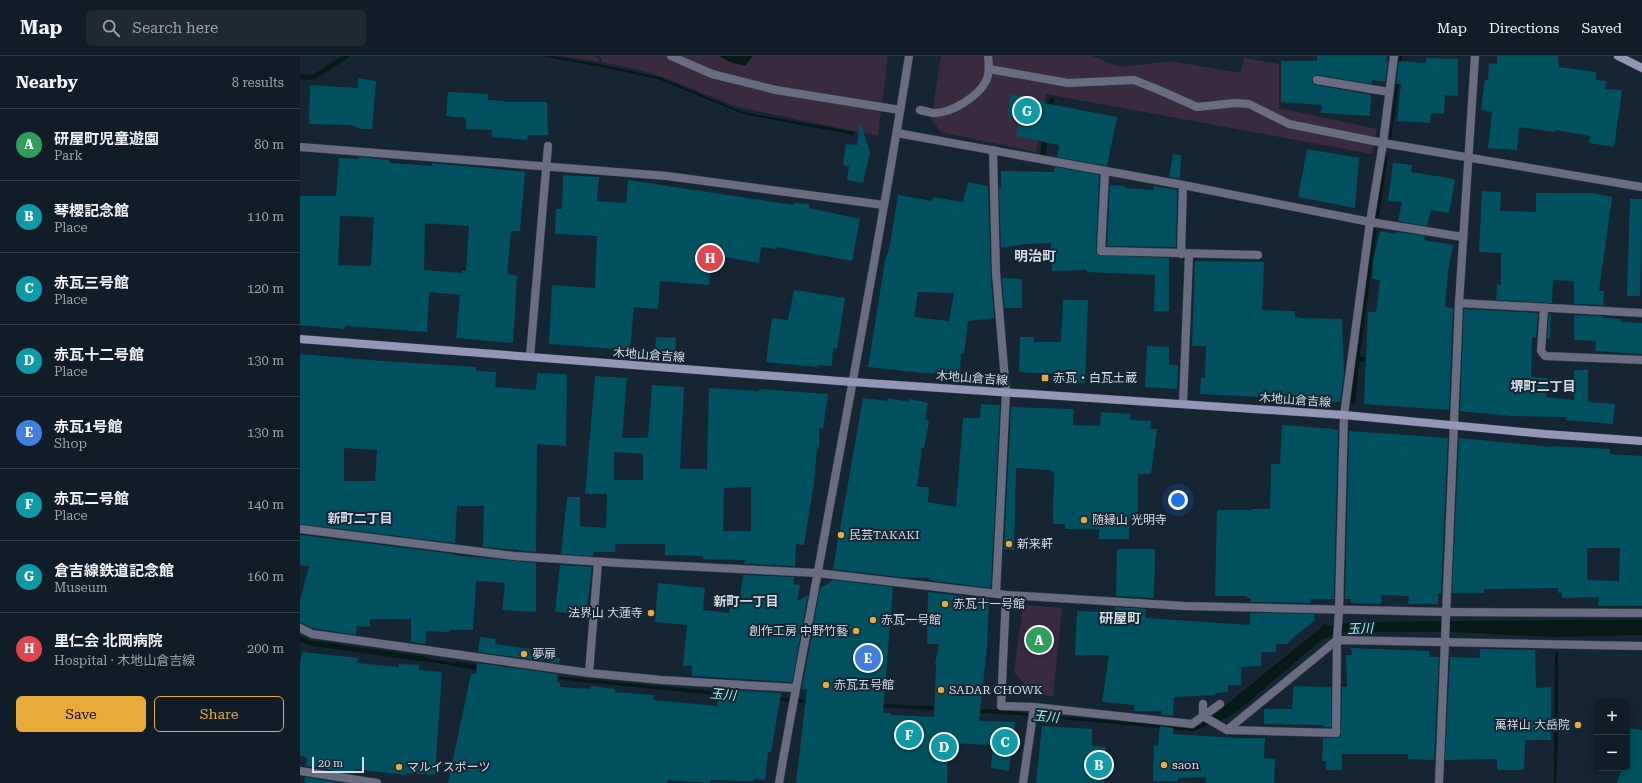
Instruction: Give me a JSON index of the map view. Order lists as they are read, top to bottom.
{
  "streets": {
    "main road": ["木地山倉吉線"]
  },
  "districts": [
    "明治町",
    "堺町二丁目",
    "新町二丁目",
    "新町一丁目",
    "研屋町"
  ],
  "water": ["玉川"],
  "places": {
    "transit": ["赤瓦・白瓦土蔵"],
    "other": [
      "随縁山 光明寺",
      "民芸TAKAKI",
      "新来軒",
      "赤瓦十一号館",
      "法界山 大蓮寺",
      "赤瓦一号館",
      "創作工房 中野竹藝",
      "夢扉",
      "赤瓦五号館",
      "SADAR CHOWK",
      "萬祥山 大岳院",
      "saon",
      "マルイスポーツ"
    ]
  },
  "scale_bar": "20 m",
  "page": {
    "header": "Map",
    "search": "Search here",
    "nav": ["Map", "Directions", "Saved"],
    "heading": ["Nearby", "8 results"],
    "pins": [
      "G",
      "H",
      "A",
      "E",
      "F",
      "C",
      "D",
      "B"
    ],
    "list": [
      {
        "mark": "A",
        "name": "研屋町児童遊園",
        "note": "Park",
        "value": "80 m"
      },
      {
        "mark": "B",
        "name": "琴櫻記念館",
        "note": "Place",
        "value": "110 m"
      },
      {
        "mark": "C",
        "name": "赤瓦三号館",
        "note": "Place",
        "value": "120 m"
      },
      {
        "mark": "D",
        "name": "赤瓦十二号館",
        "note": "Place",
        "value": "130 m"
      },
      {
        "mark": "E",
        "name": "赤瓦1号館",
        "note": "Shop",
        "value": "130 m"
      },
      {
        "mark": "F",
        "name": "赤瓦二号館",
        "note": "Place",
        "value": "140 m"
      },
      {
        "mark": "G",
        "name": "倉吉線鉄道記念館",
        "note": "Museum",
        "value": "160 m"
      },
      {
        "mark": "H",
        "name": "里仁会 北岡病院",
        "note": "Hospital · 木地山倉吉線",
        "value": "200 m"
      }
    ],
    "buttons": ["Save", "Share"],
    "map_buttons": ["+", "−"],
    "scale": "20 m"
  }
}
